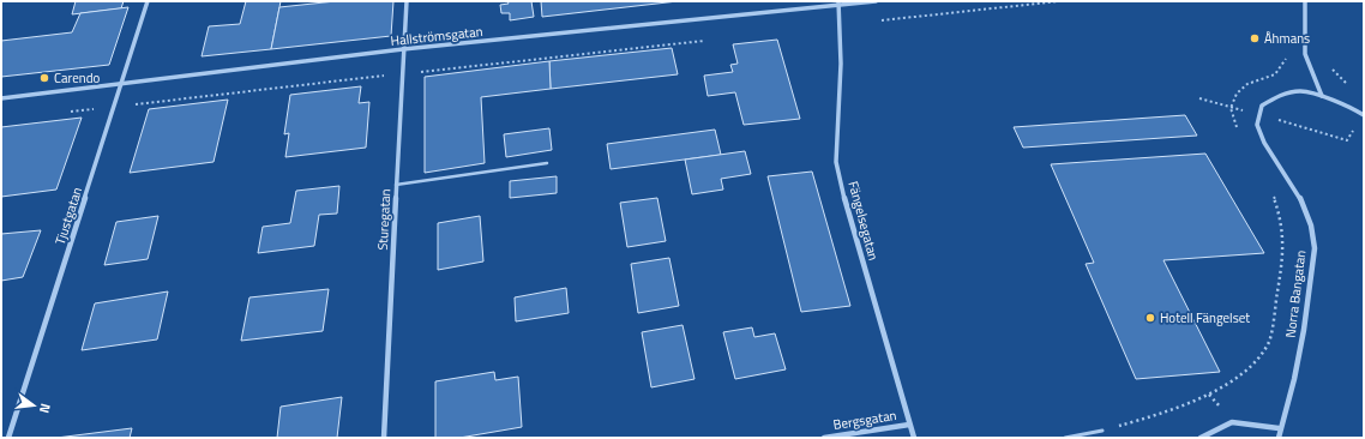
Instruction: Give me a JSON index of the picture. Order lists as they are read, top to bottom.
{
  "streets": {
    "street": [
      "Hallströmsgatan",
      "Tjustgatan",
      "Sturegatan",
      "Fängelsegatan",
      "Norra Bangatan",
      "Bergsgatan"
    ]
  },
  "crossings": [
    ["Hallströmsgatan", "Tjustgatan"],
    ["Hallströmsgatan", "Sturegatan"],
    ["Hallströmsgatan", "Fängelsegatan"],
    ["Fängelsegatan", "Bergsgatan"]
  ],
  "places": ["Åhmans", "Carendo", "Hotell Fängelset"],
  "north": "right"
}
